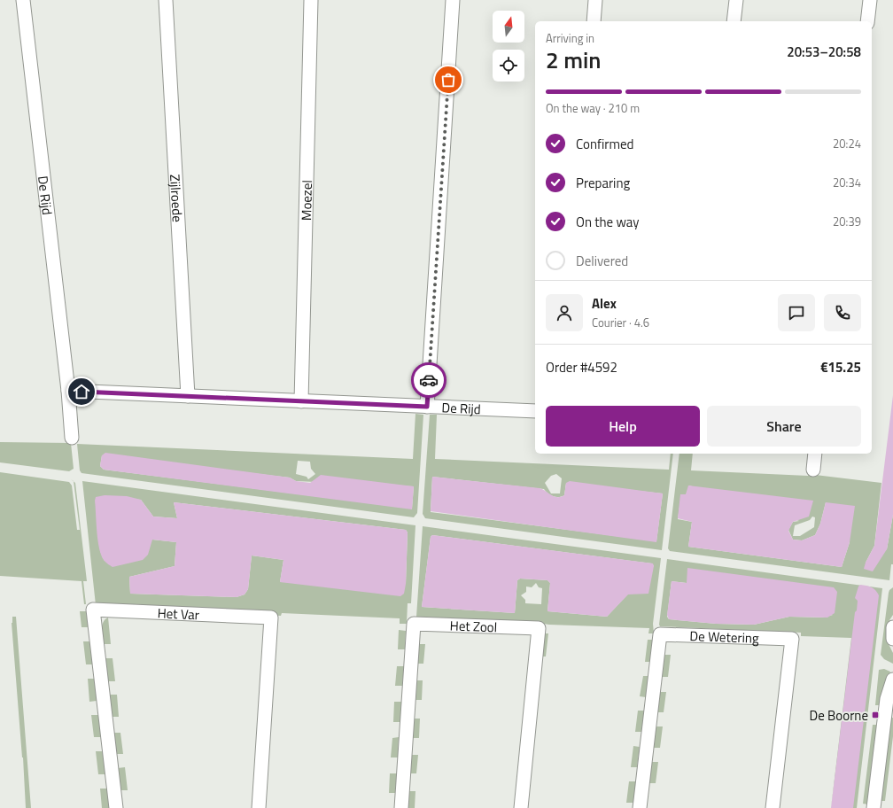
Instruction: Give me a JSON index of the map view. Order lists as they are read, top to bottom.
{
  "streets": {
    "street": [
      "De Rijd",
      "Zijlroede",
      "Moezel",
      "Het Var",
      "Het Zool",
      "De Wetering"
    ]
  },
  "crossings": [
    ["De Rijd", "Zijlroede"],
    ["De Rijd", "Moezel"]
  ],
  "places": {
    "transit": ["De Boorne"]
  },
  "north": "top",
  "page": {
    "heading": ["2 min", "Arriving in", "20:53–20:58"],
    "panel": [
      "Alex",
      "Courier · 4.6",
      "Order #4592",
      "€15.25"
    ],
    "bar": "On the way · 210 m",
    "list": [
      ["Confirmed", "20:24"],
      ["Preparing", "20:34"],
      ["On the way", "20:39"],
      "Delivered"
    ],
    "buttons": ["Help", "Share"]
  }
}
